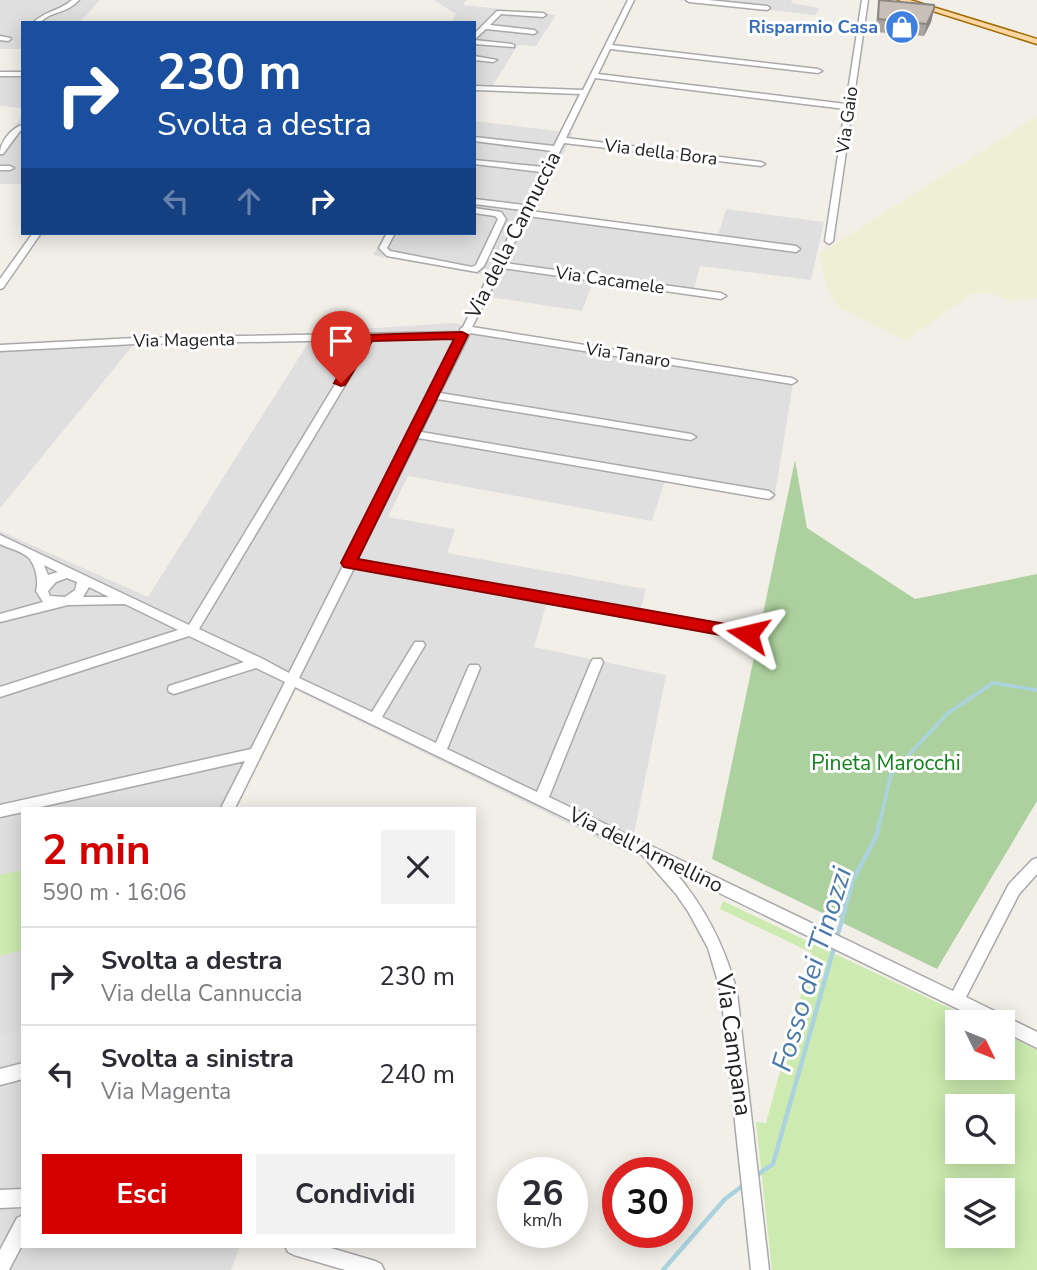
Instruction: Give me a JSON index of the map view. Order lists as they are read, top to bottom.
{
  "streets": {
    "street": [
      "Via Gaio",
      "Via della Bora",
      "Via della Cannuccia",
      "Via Cacamele",
      "Via Magenta",
      "Via Tanaro",
      "Via dell'Armellino",
      "Via Campana"
    ]
  },
  "crossings": [
    ["Via della Bora", "Via della Cannuccia"],
    ["Via della Cannuccia", "Via Cacamele"],
    ["Via della Cannuccia", "Via Magenta"],
    ["Via della Cannuccia", "Via Tanaro"],
    ["Via della Cannuccia", "Via dell'Armellino"],
    ["Via Magenta", "Via Tanaro"],
    ["Via dell'Armellino", "Via Campana"]
  ],
  "water": ["Fosso dei Tinozzi"],
  "parks": ["Pineta Marocchi"],
  "places": {
    "shop": ["Risparmio Casa"]
  },
  "north": "bottom right",
  "page": {
    "turn": ["230 m", "Svolta a destra"],
    "heading": ["2 min", "590 m · 16:06"],
    "list": [
      {
        "name": "Svolta a destra",
        "note": "Via della Cannuccia",
        "value": "230 m"
      },
      {
        "name": "Svolta a sinistra",
        "note": "Via Magenta",
        "value": "240 m"
      }
    ],
    "buttons": ["Esci", "Condividi"],
    "speed": "26 km/h",
    "limit": "30"
  }
}
